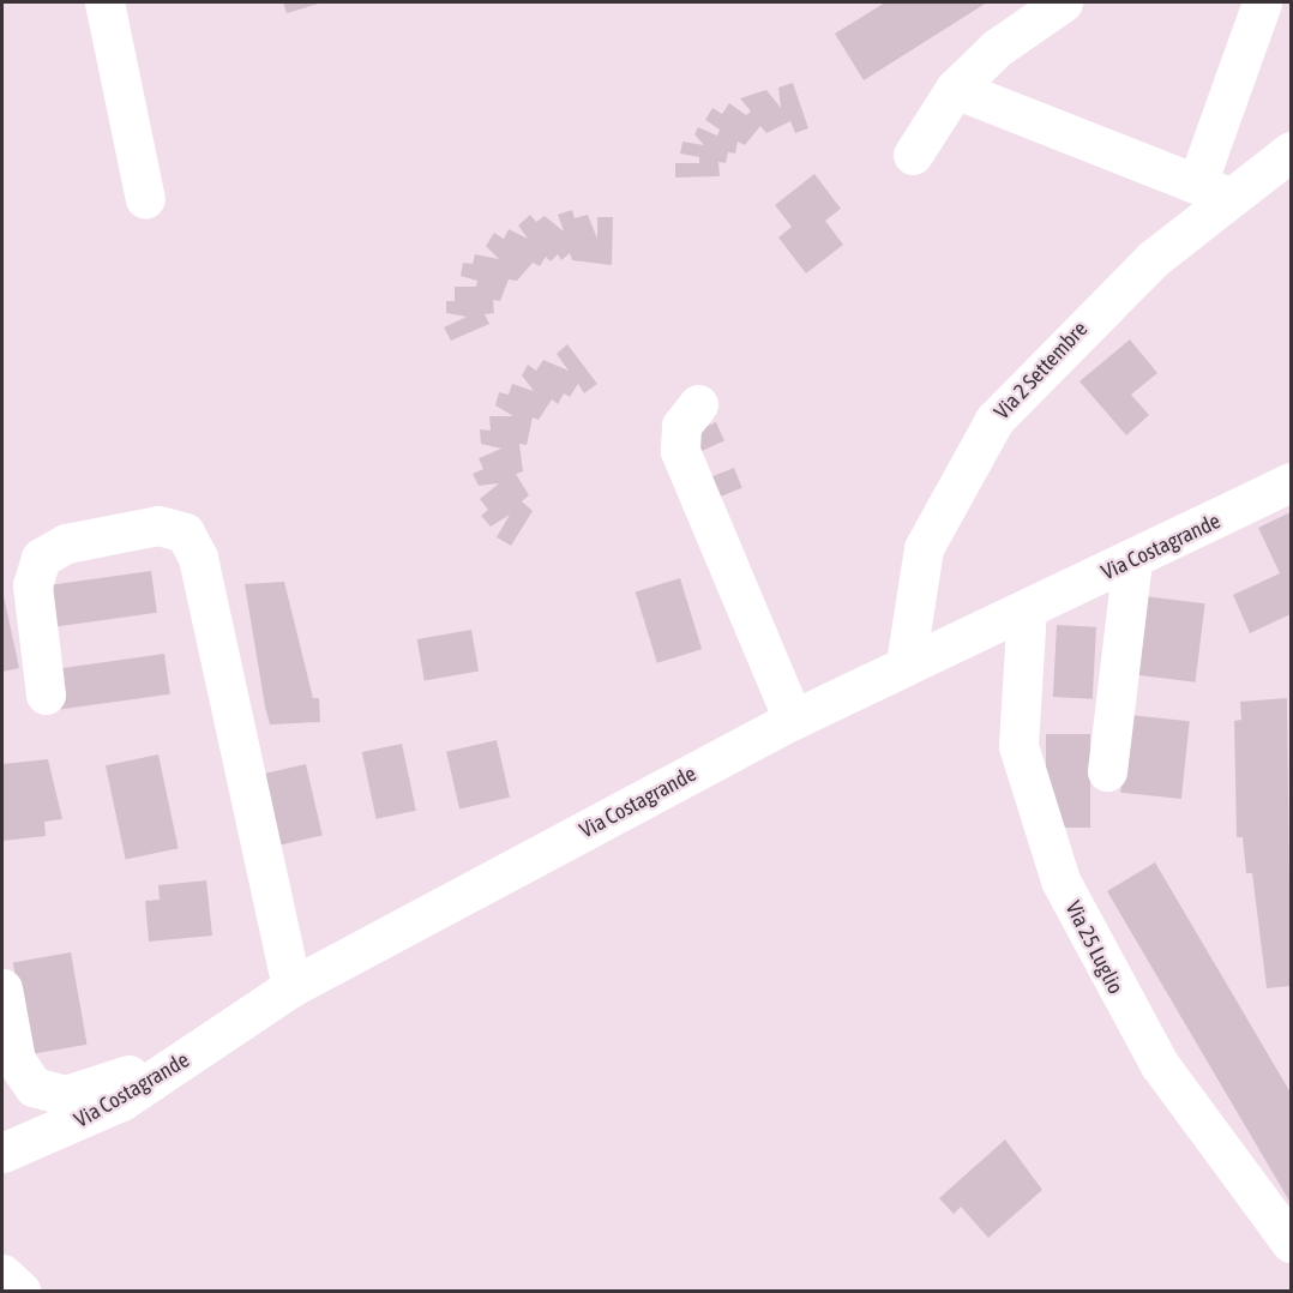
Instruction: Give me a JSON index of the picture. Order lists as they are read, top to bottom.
{
  "streets": {
    "street": ["Via 2 Settembre", "Via Costagrande", "Via 25 Luglio"]
  },
  "crossings": [
    ["Via 2 Settembre", "Via Costagrande"],
    ["Via Costagrande", "Via 25 Luglio"]
  ]
}
